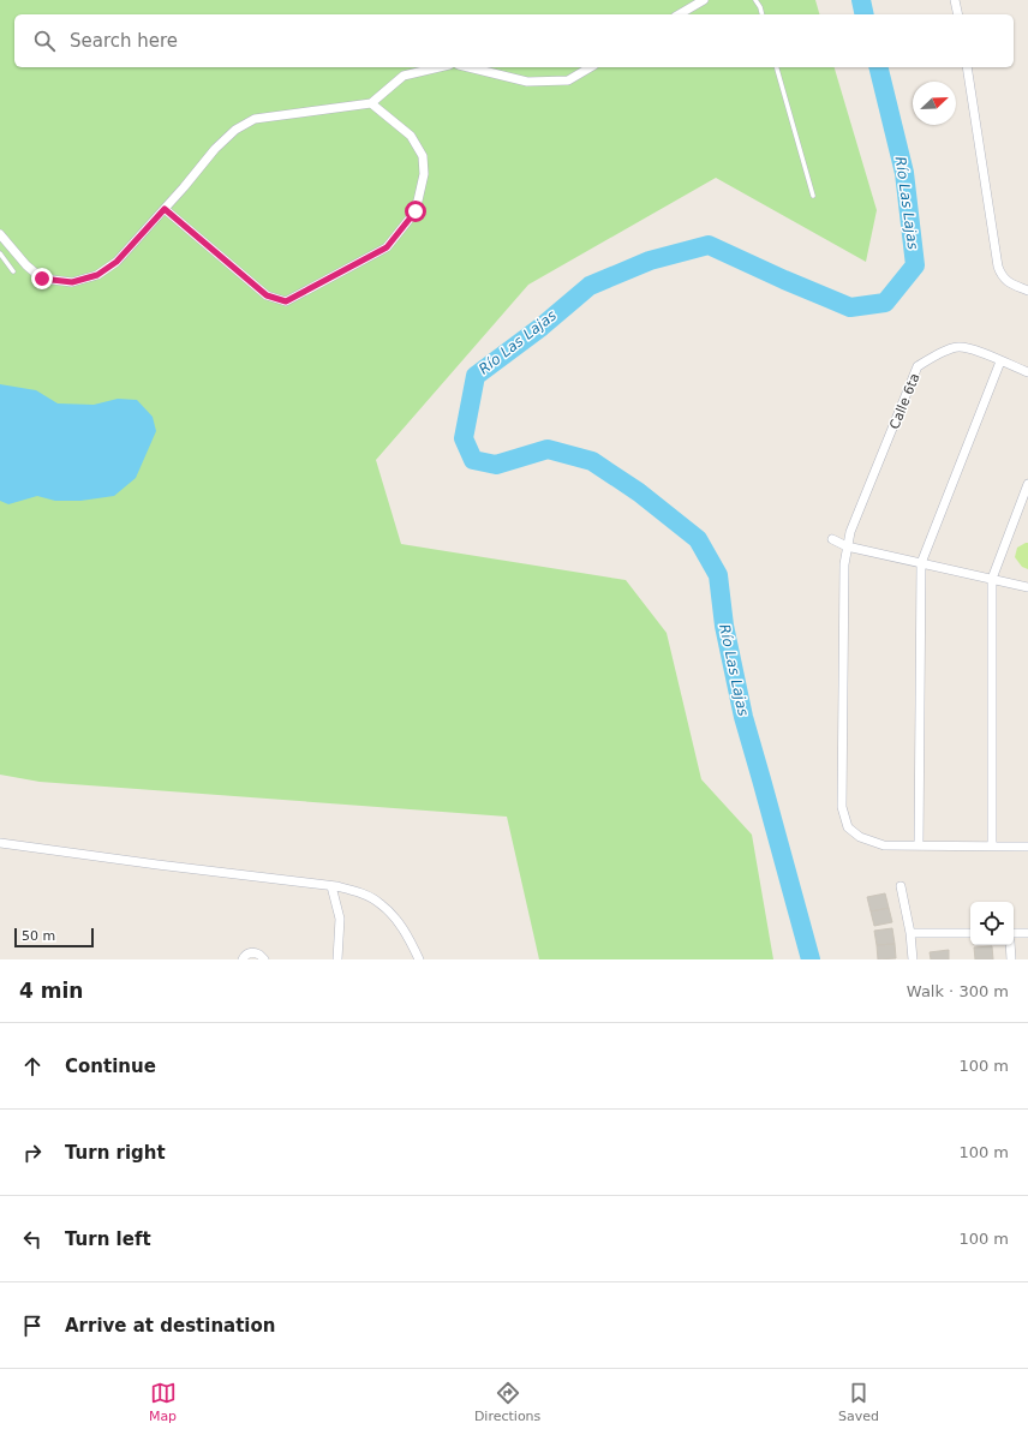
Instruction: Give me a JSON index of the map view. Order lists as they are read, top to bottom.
{
  "streets": {
    "street": ["Calle 6ta"]
  },
  "water": ["Río Las Lajas"],
  "scale_bar": "50 m",
  "north": "top right",
  "page": {
    "search": "Search here",
    "scale": "50 m",
    "heading": ["4 min", "Walk · 300 m"],
    "list": [
      ["Continue", "100 m"],
      ["Turn right", "100 m"],
      ["Turn left", "100 m"],
      "Arrive at destination"
    ],
    "nav": ["Map", "Directions", "Saved"]
  }
}
